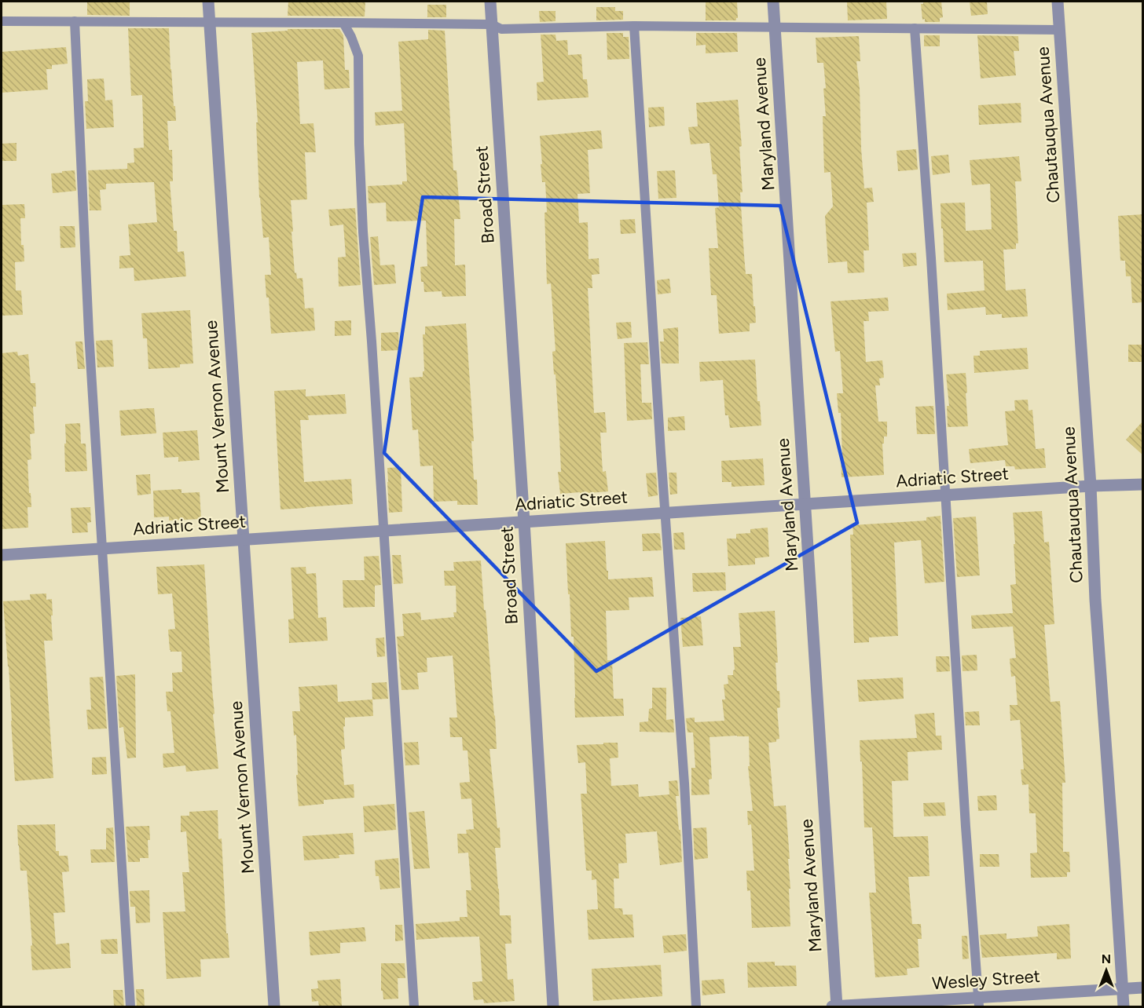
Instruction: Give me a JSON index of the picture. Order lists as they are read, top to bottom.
{
  "streets": {
    "street": [
      "Maryland Avenue",
      "Chautauqua Avenue",
      "Broad Street",
      "Mount Vernon Avenue",
      "Adriatic Street",
      "Wesley Street"
    ]
  },
  "crossings": [
    ["Maryland Avenue", "Adriatic Street"],
    ["Maryland Avenue", "Wesley Street"],
    ["Chautauqua Avenue", "Adriatic Street"],
    ["Chautauqua Avenue", "Wesley Street"],
    ["Broad Street", "Adriatic Street"],
    ["Mount Vernon Avenue", "Adriatic Street"]
  ],
  "north": "top"
}
